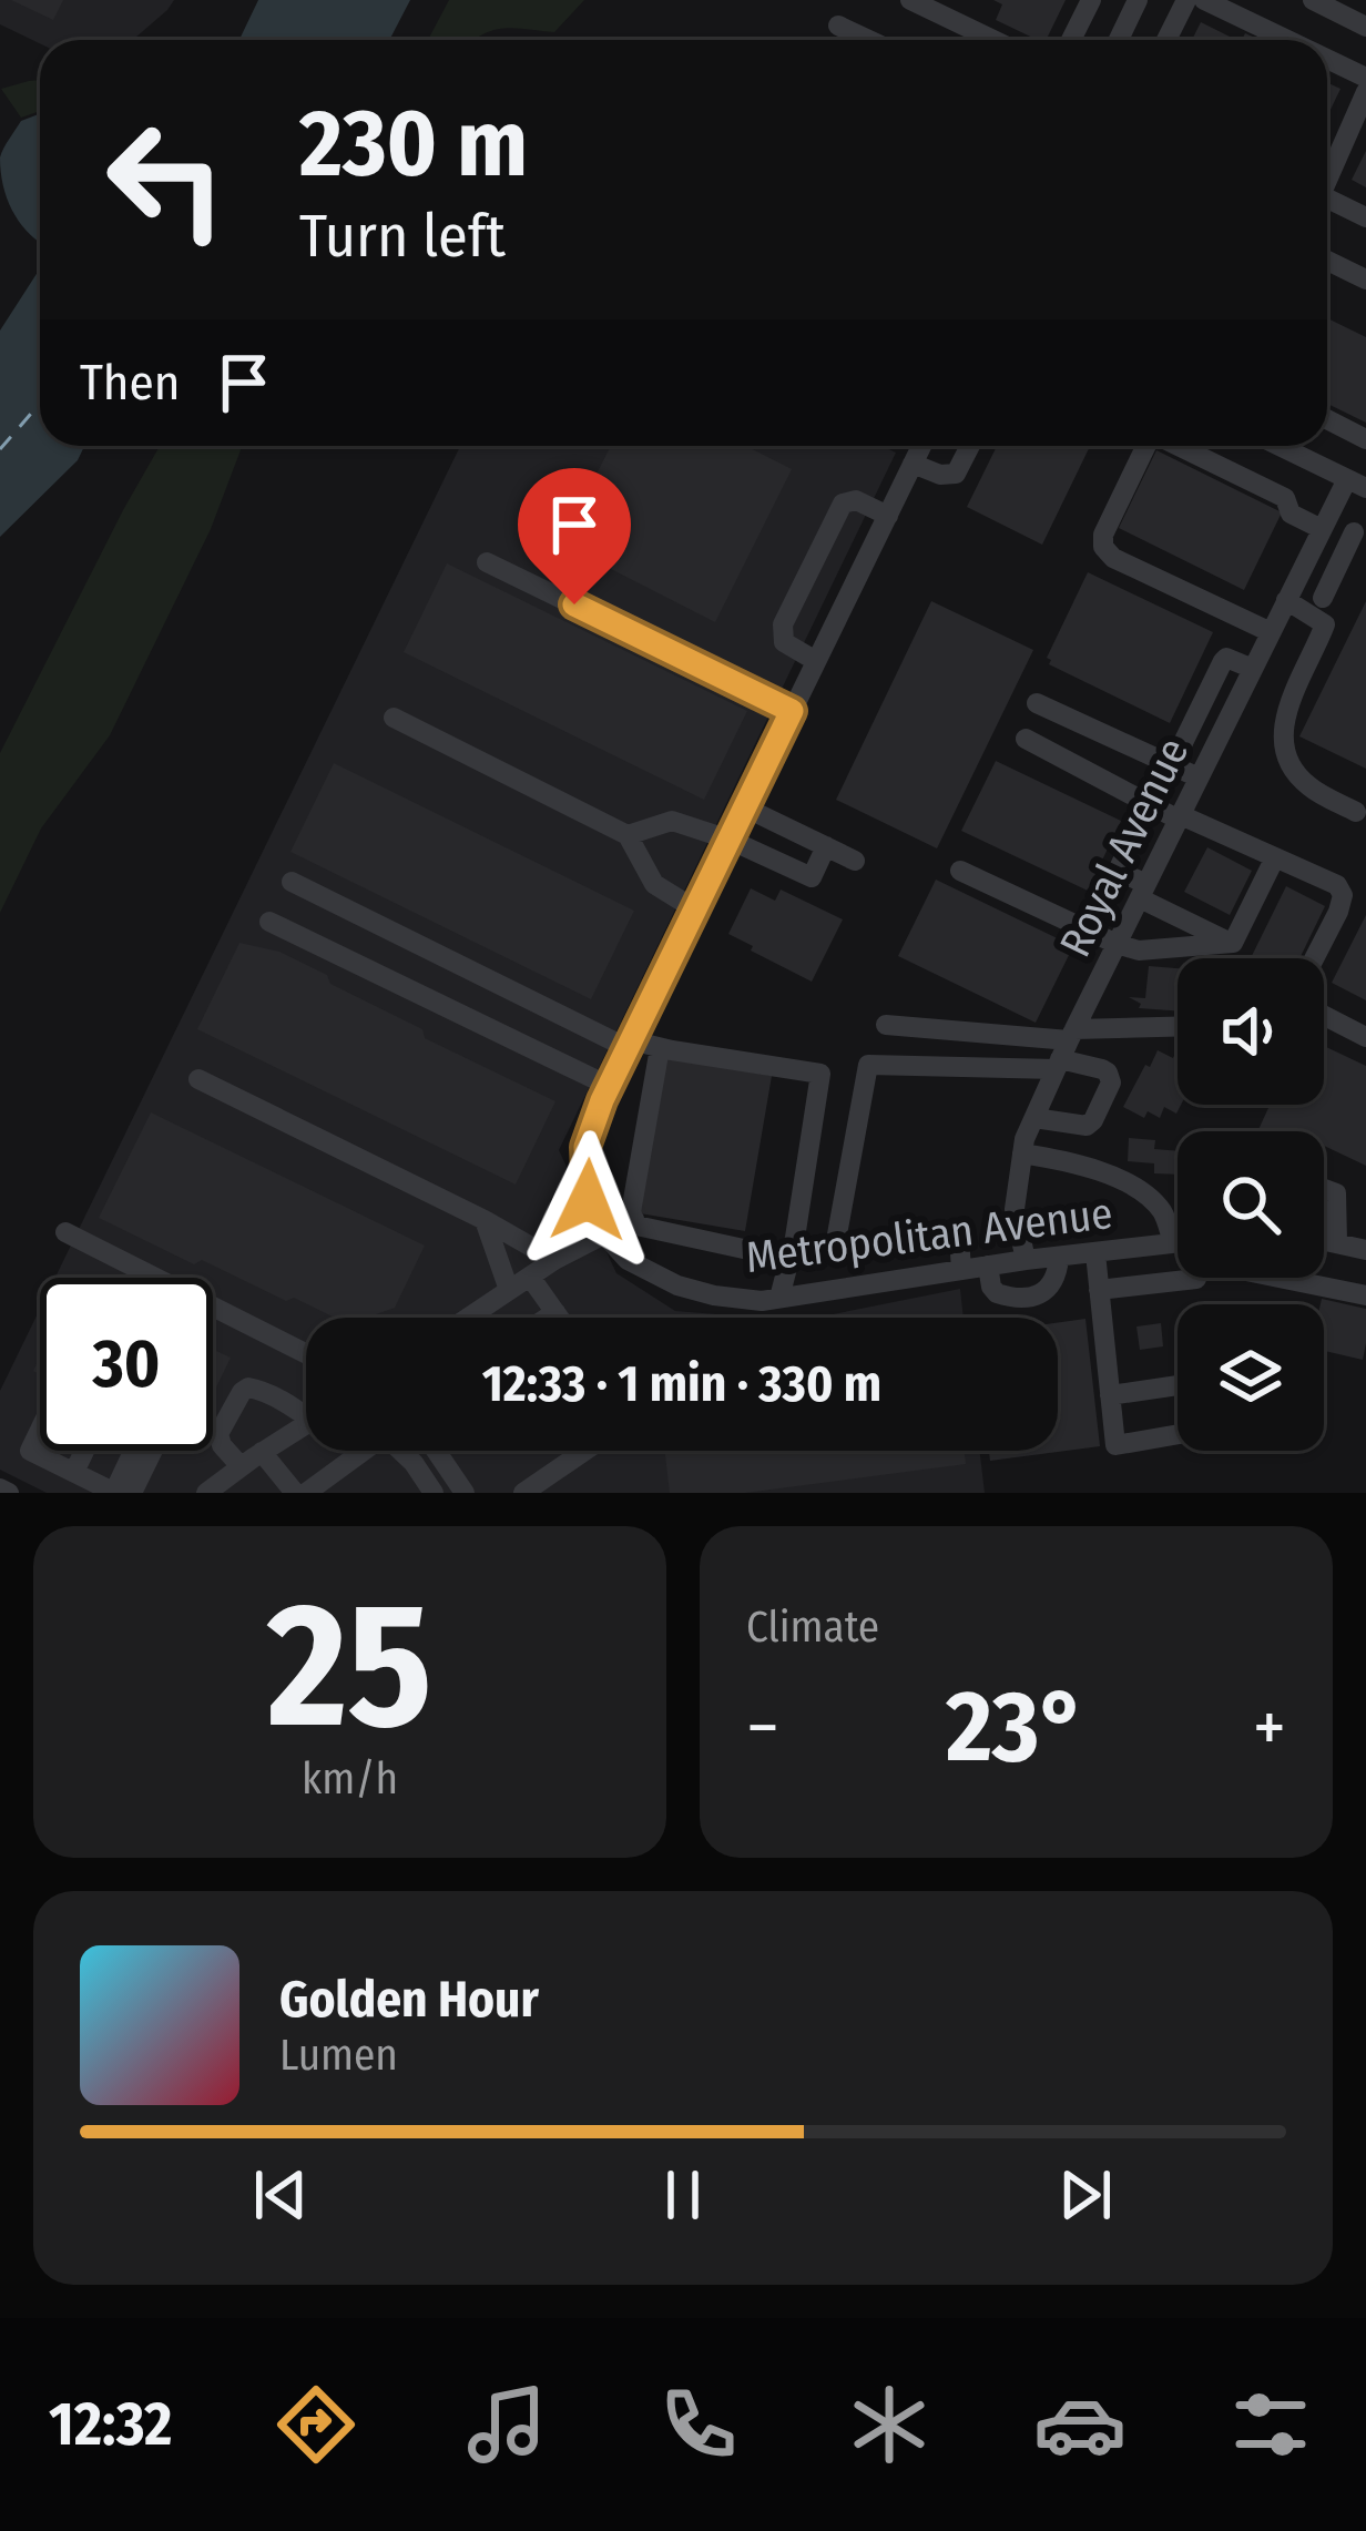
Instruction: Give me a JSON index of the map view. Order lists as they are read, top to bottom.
{
  "streets": {
    "street": ["Royal Avenue", "Metropolitan Avenue"]
  },
  "crossings": [
    ["Royal Avenue", "Metropolitan Avenue"]
  ],
  "page": {
    "turn": ["230 m", "Turn left"],
    "then": "Then",
    "limit": "30",
    "trip": "12:33 · 1 min · 330 m",
    "tile": [
      ["25", "km/h"],
      "Climate"
    ],
    "heat": ["−", "23°", "+"],
    "song": ["Golden Hour", "Lumen"],
    "tabs": "12:32"
  }
}
